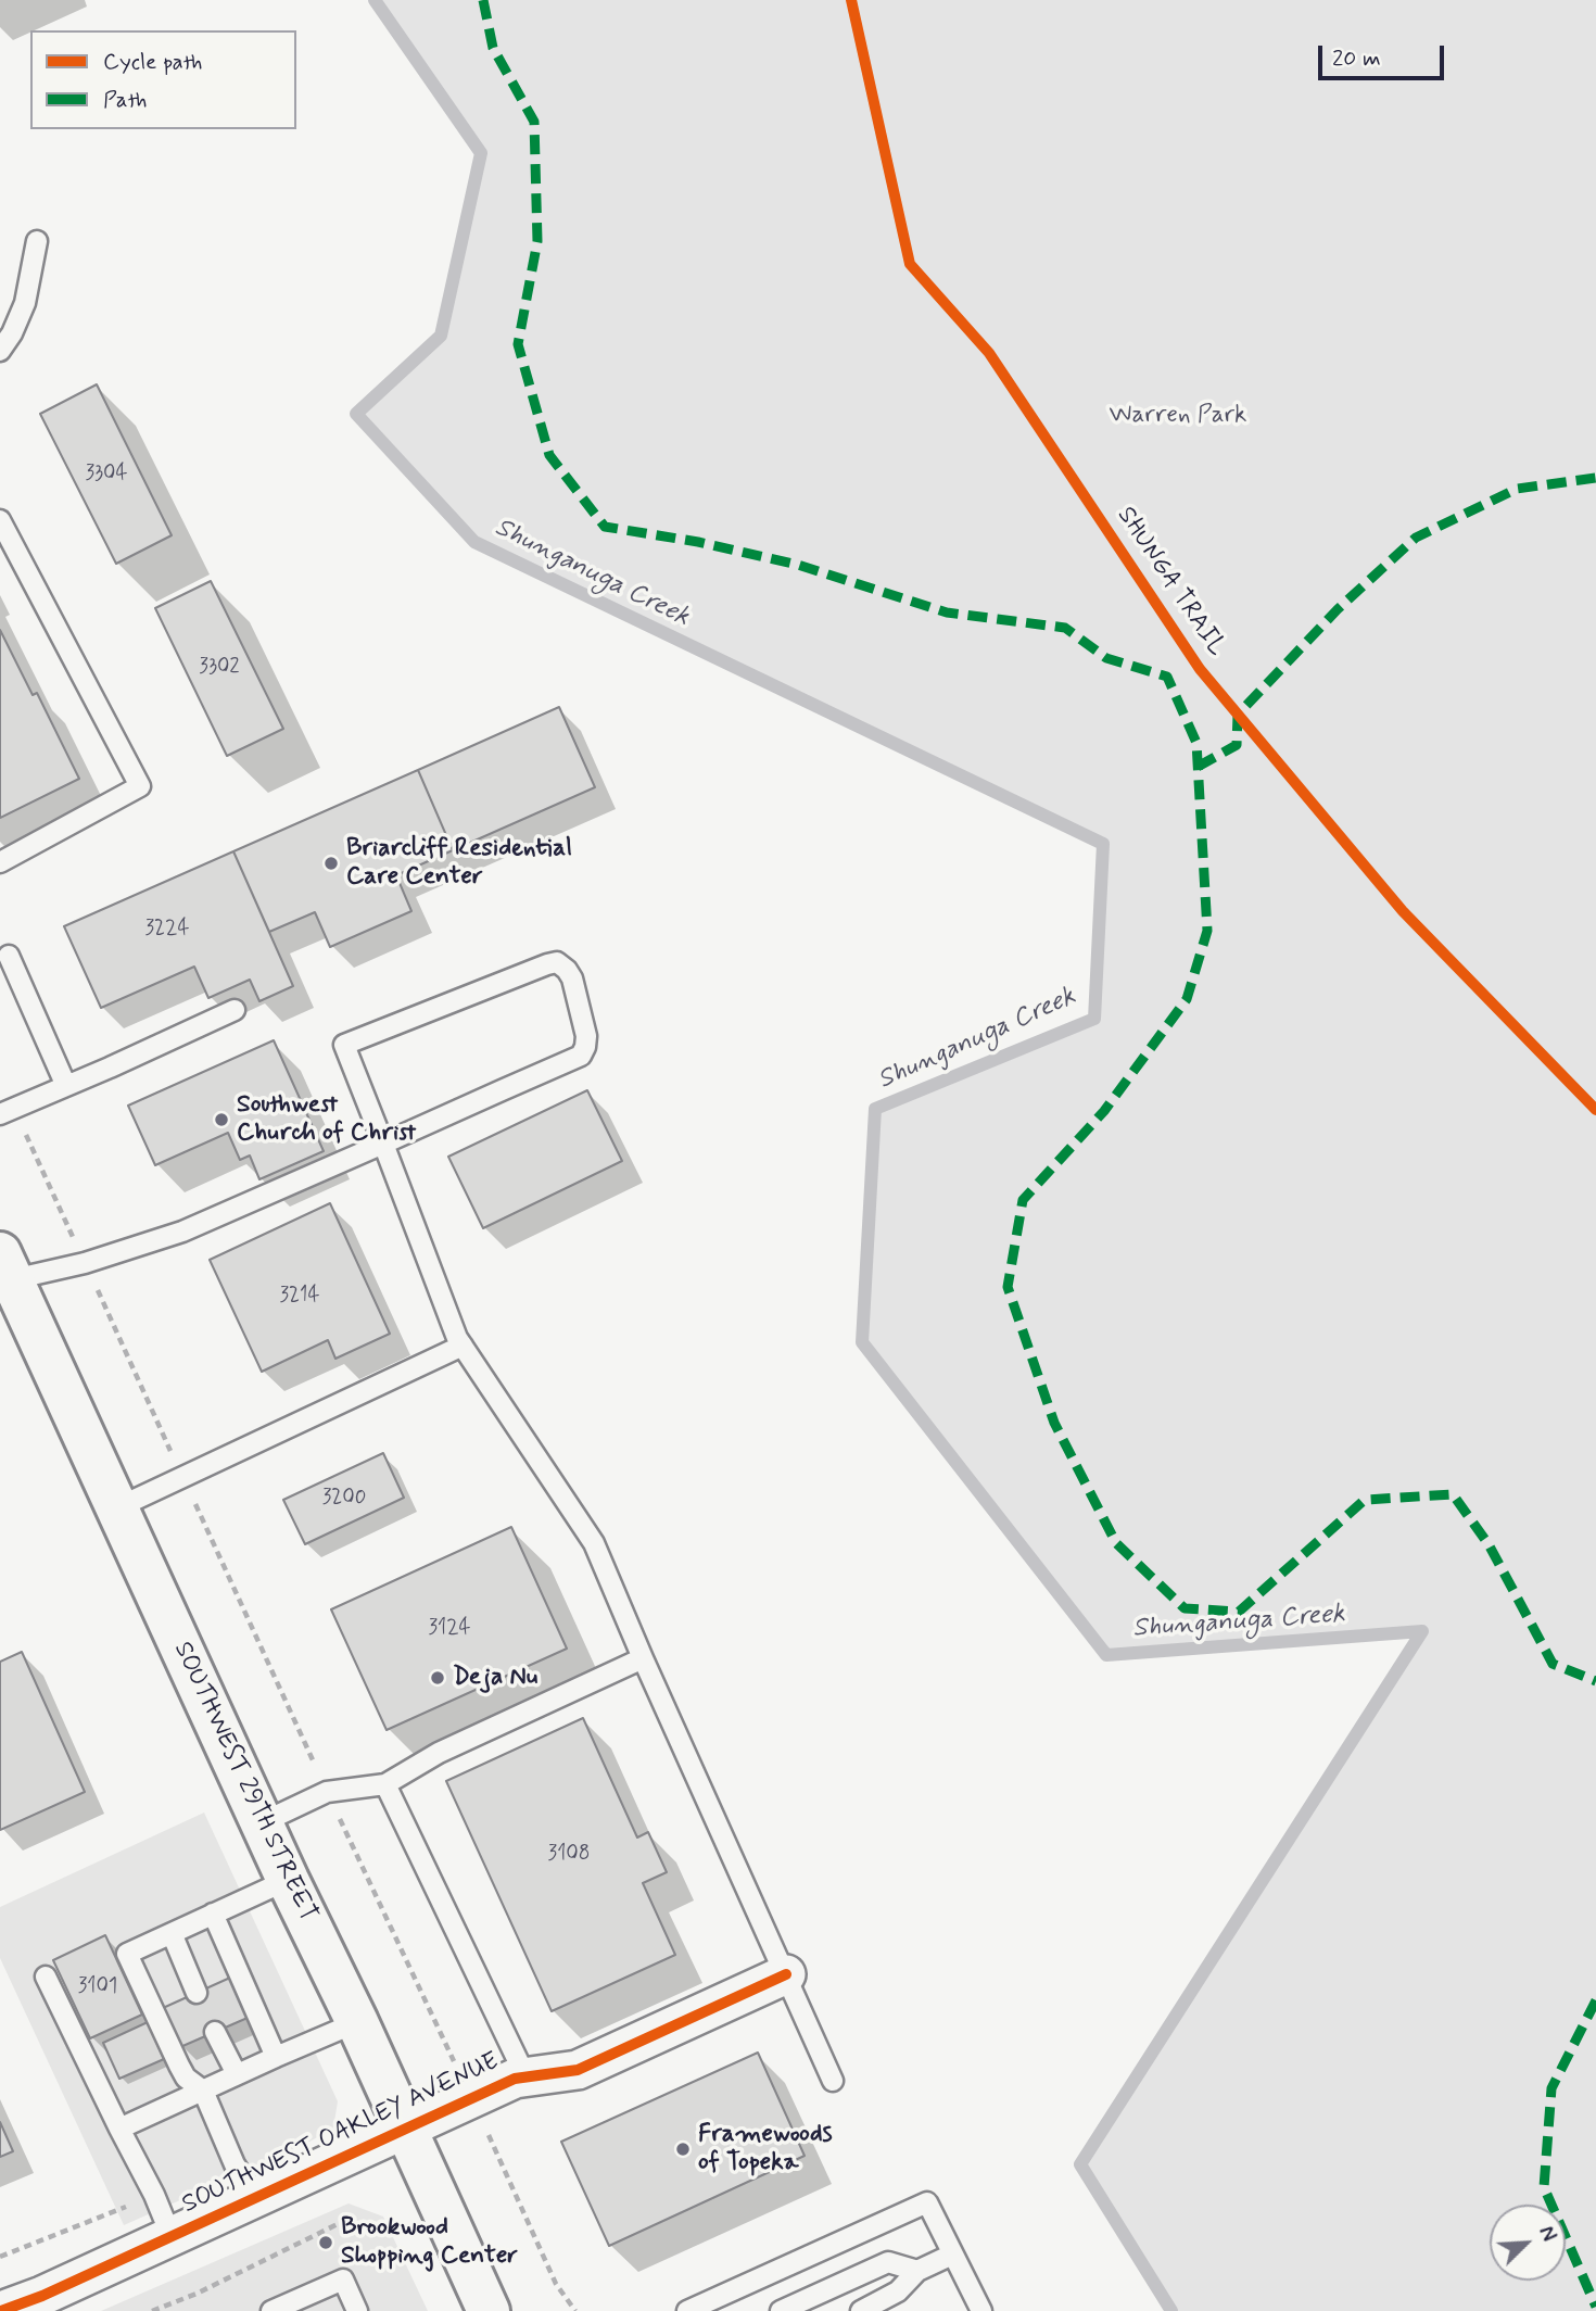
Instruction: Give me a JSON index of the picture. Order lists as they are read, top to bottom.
{
  "streets": {
    "main road": ["SOUTHWEST 29TH STREET"],
    "street": ["SOUTHWEST OAKLEY AVENUE"],
    "cycle path": ["SHUNGA TRAIL"]
  },
  "crossings": [
    ["SOUTHWEST 29TH STREET", "SOUTHWEST OAKLEY AVENUE"]
  ],
  "water": ["Shunganuga Creek"],
  "parks": ["Warren Park"],
  "places": [
    "Briarcliff Residential Care Center",
    "Southwest Church of Christ",
    "Deja Nu",
    "Framewoods of Topeka",
    "Brookwood Shopping Center"
  ],
  "house_numbers": [
    "3304",
    "3302",
    "3224",
    "3214",
    "3200",
    "3124",
    "3108",
    "3101"
  ],
  "legend": ["Cycle path", "Path"],
  "scale_bar": "20 m",
  "north": "top right"
}
